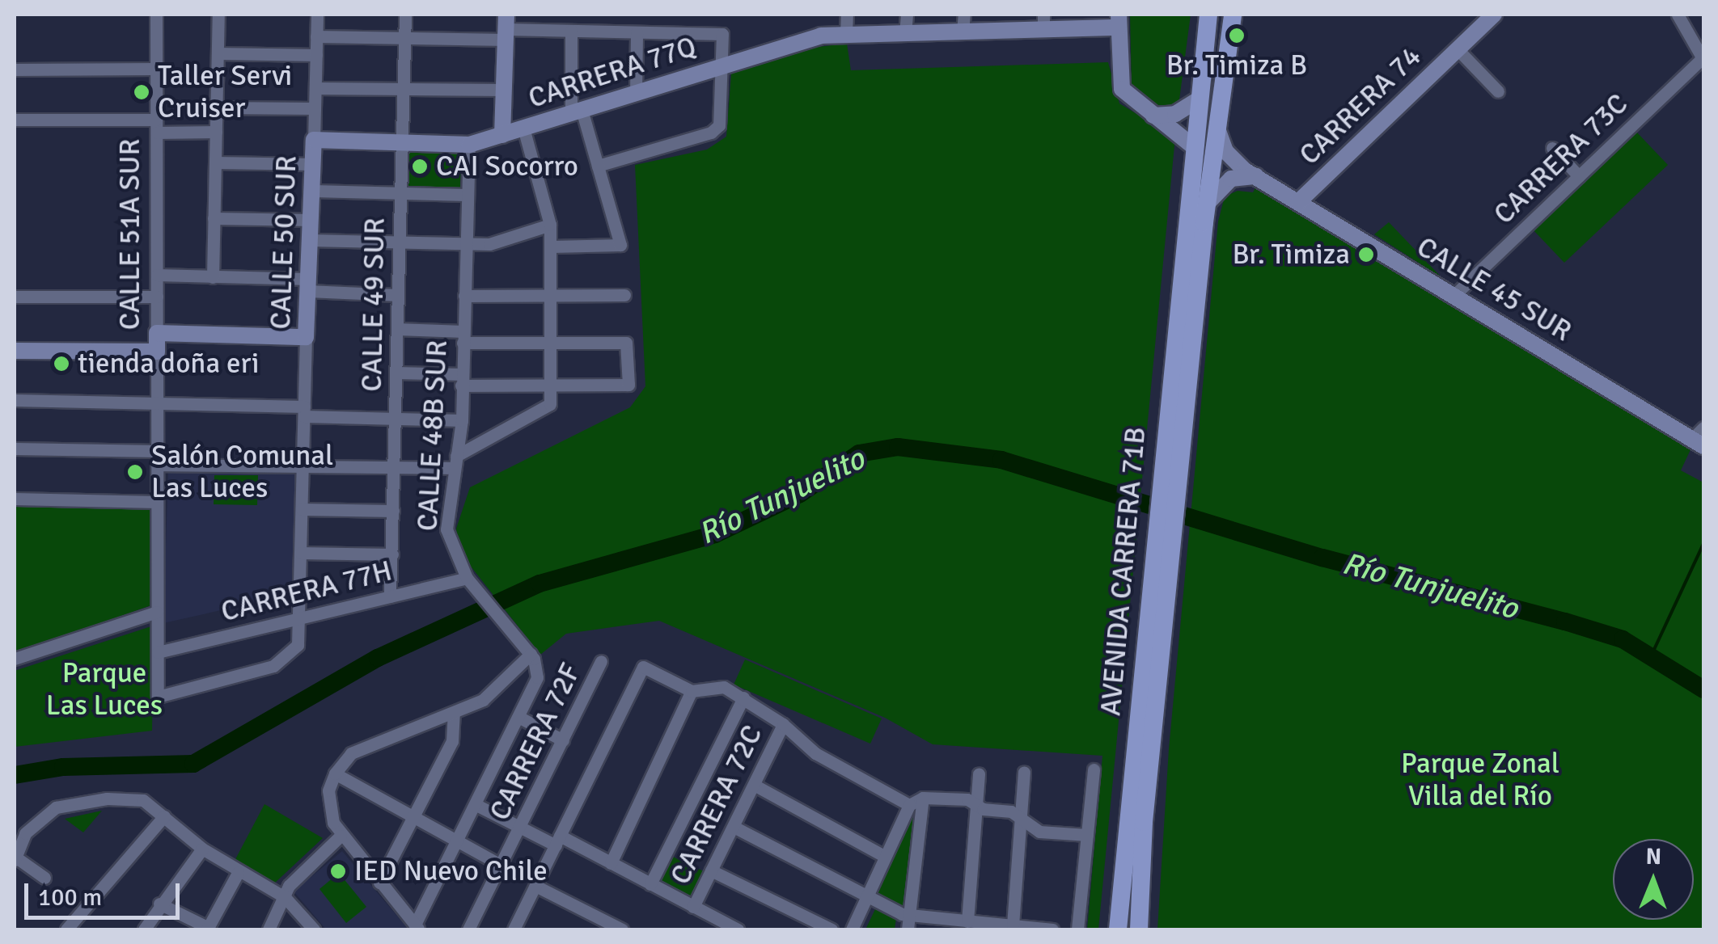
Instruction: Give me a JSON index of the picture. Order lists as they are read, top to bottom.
{
  "streets": {
    "main road": ["AVENIDA CARRERA 71B"],
    "street": [
      "CARRERA 77Q",
      "CARRERA 74",
      "CARRERA 73C",
      "CALLE 51A SUR",
      "CALLE 50 SUR",
      "CALLE 45 SUR",
      "CALLE 49 SUR",
      "CALLE 48B SUR",
      "CARRERA 77H",
      "CARRERA 72F",
      "CARRERA 72C"
    ]
  },
  "crossings": [
    ["CARRERA 77Q", "CALLE 50 SUR"],
    ["CARRERA 77Q", "CALLE 49 SUR"],
    ["CARRERA 77Q", "CALLE 48B SUR"],
    ["CARRERA 74", "CALLE 45 SUR"],
    ["CARRERA 73C", "CALLE 45 SUR"],
    ["CALLE 51A SUR", "CALLE 50 SUR"],
    ["CALLE 51A SUR", "CARRERA 77H"],
    ["CALLE 50 SUR", "CARRERA 77H"],
    ["CALLE 49 SUR", "CARRERA 77H"],
    ["CALLE 48B SUR", "CARRERA 77H"]
  ],
  "water": ["Río Tunjuelito"],
  "parks": ["Parque Las Luces", "Parque Zonal Villa del Río"],
  "places": [
    "Br. Timiza B",
    "Taller Servi Cruiser",
    "CAI Socorro",
    "Br. Timiza",
    "tienda doña eri",
    "Salón Comunal Las Luces",
    "IED Nuevo Chile"
  ],
  "scale_bar": "100 m",
  "north": "top"
}
